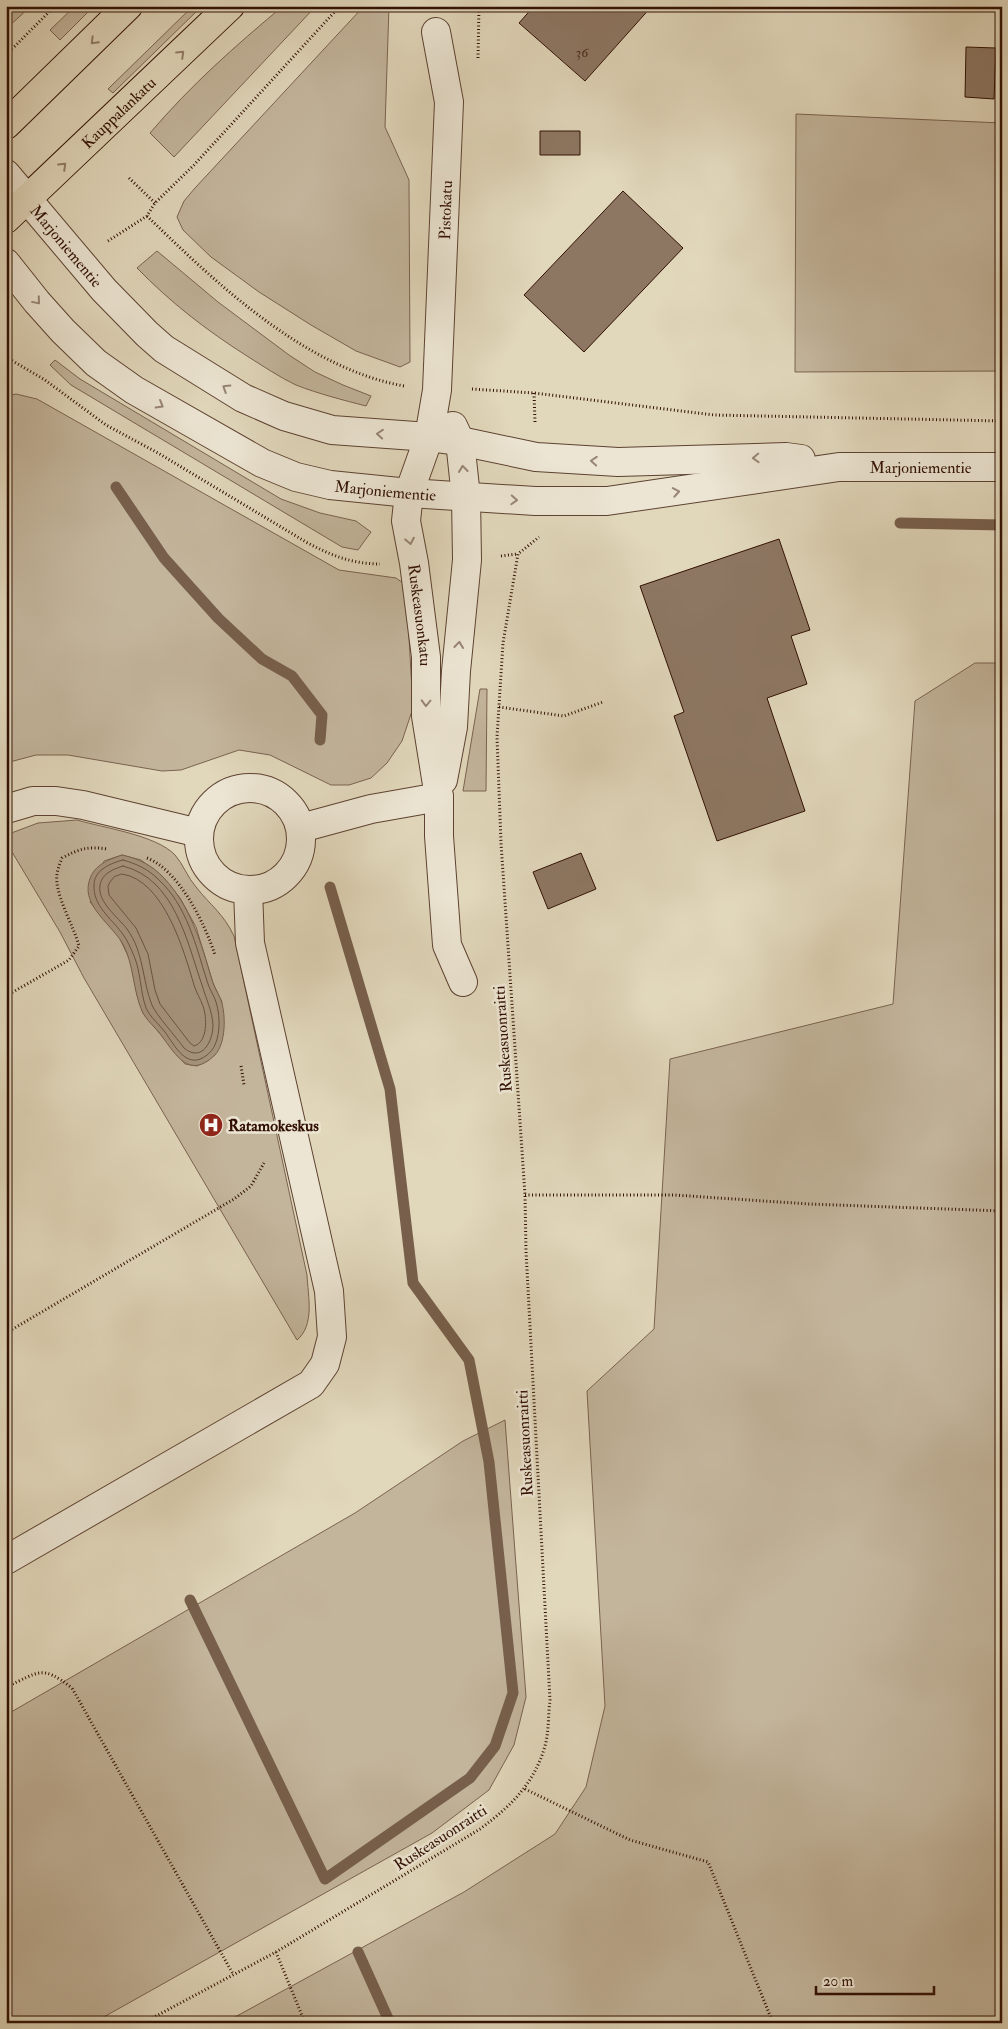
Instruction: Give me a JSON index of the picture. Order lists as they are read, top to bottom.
{
  "streets": {
    "main road": ["Kauppalankatu"],
    "street": ["Pistokatu", "Marjoniementie", "Ruskeasuonkatu"],
    "path": ["Ruskeasuonraitti"]
  },
  "crossings": [
    ["Kauppalankatu", "Marjoniementie"],
    ["Pistokatu", "Marjoniementie"],
    ["Pistokatu", "Ruskeasuonkatu"],
    ["Marjoniementie", "Ruskeasuonkatu"]
  ],
  "places": {
    "hospital": ["Ratamokeskus"]
  },
  "house_numbers": ["36"],
  "scale_bar": "20 m"
}
